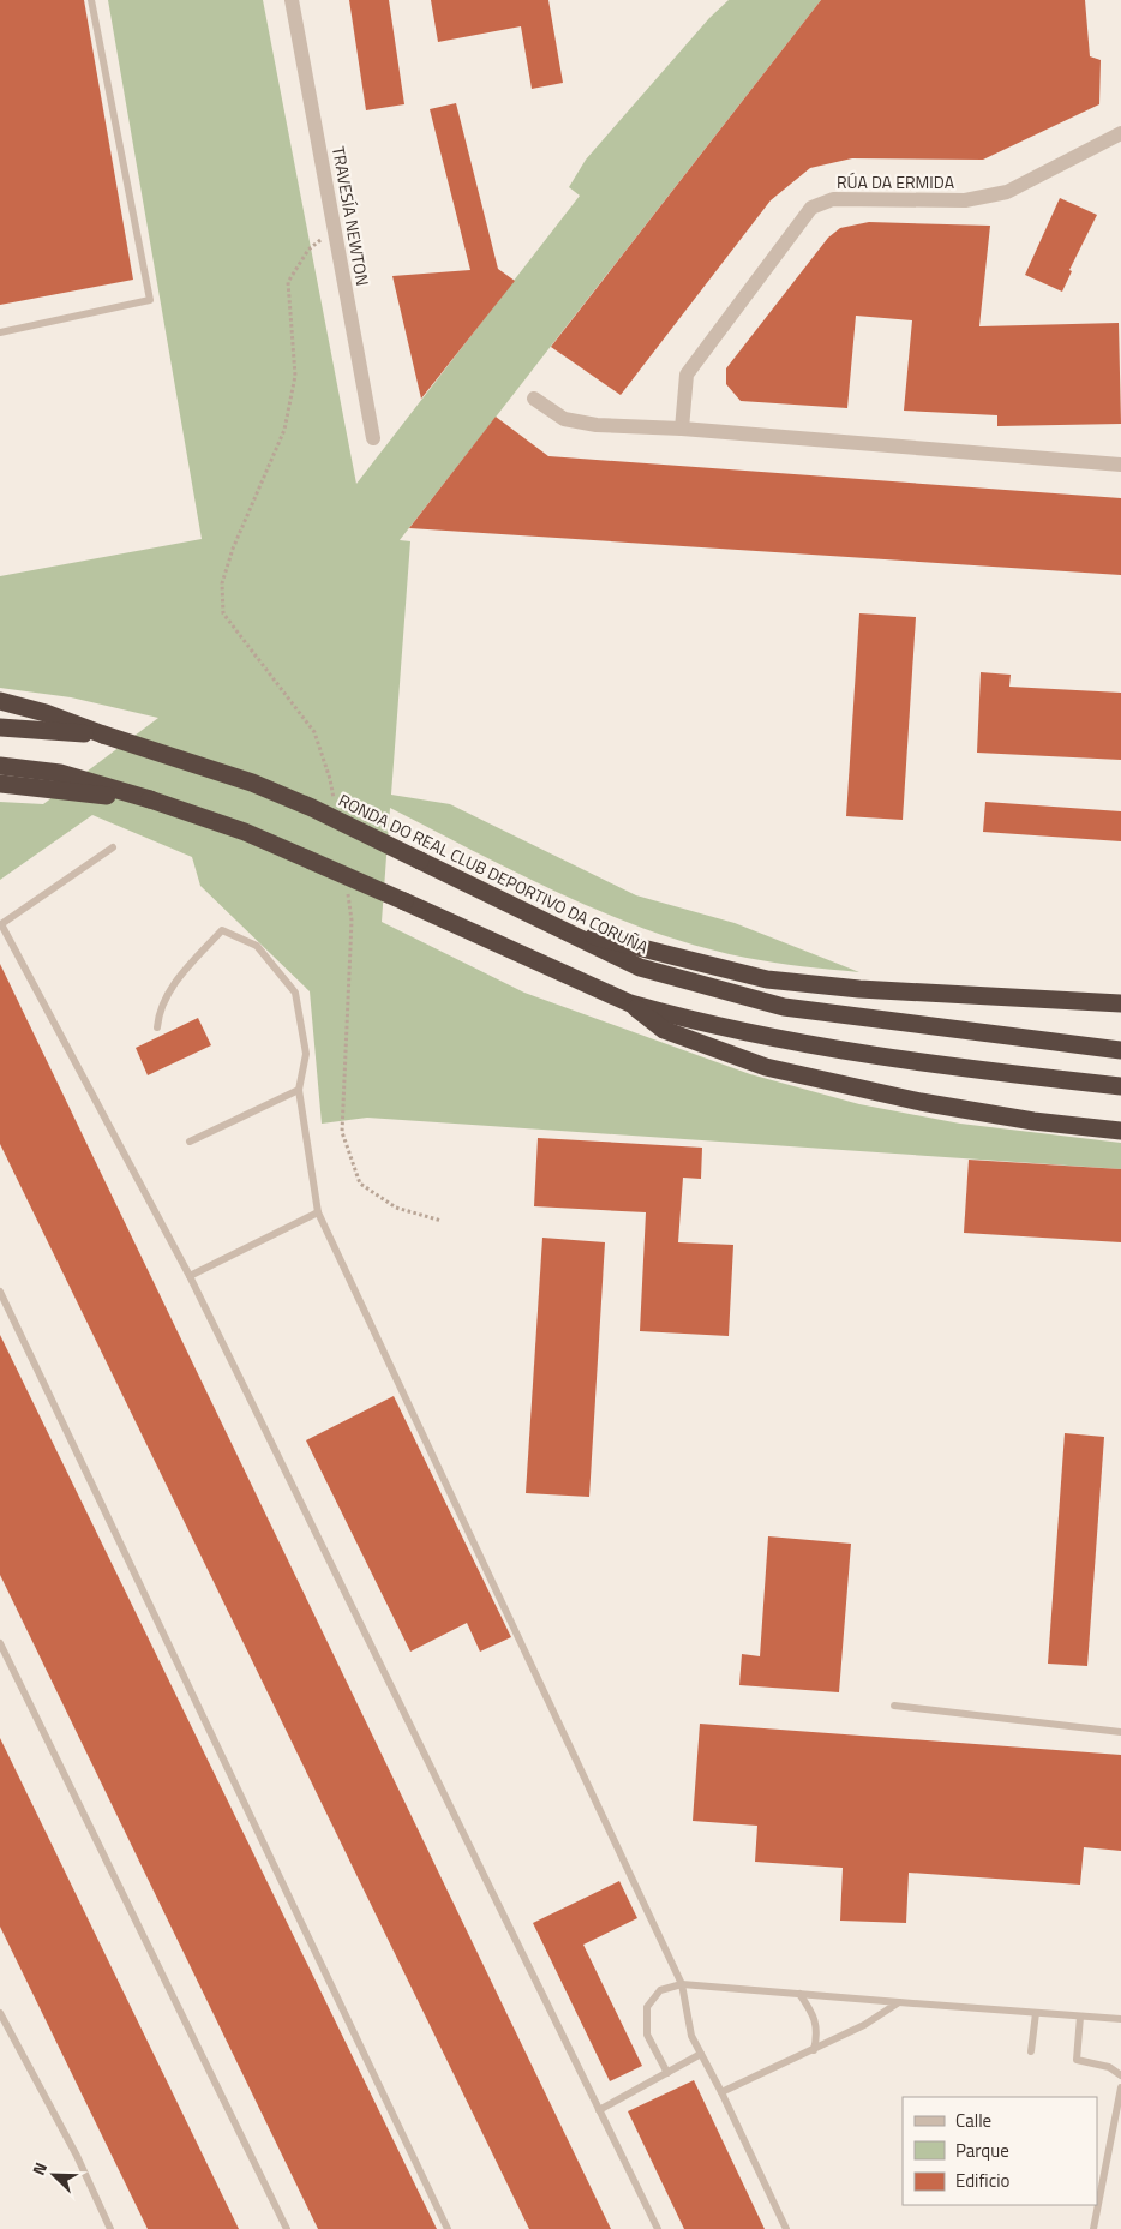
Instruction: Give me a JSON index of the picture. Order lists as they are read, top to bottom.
{
  "streets": {
    "highway": ["RONDA DO REAL CLUB DEPORTIVO DA CORUÑA"],
    "street": ["RÚA DA ERMIDA", "TRAVESÍA NEWTON"]
  },
  "legend": ["Calle", "Parque", "Edificio"],
  "north": "top left"
}
